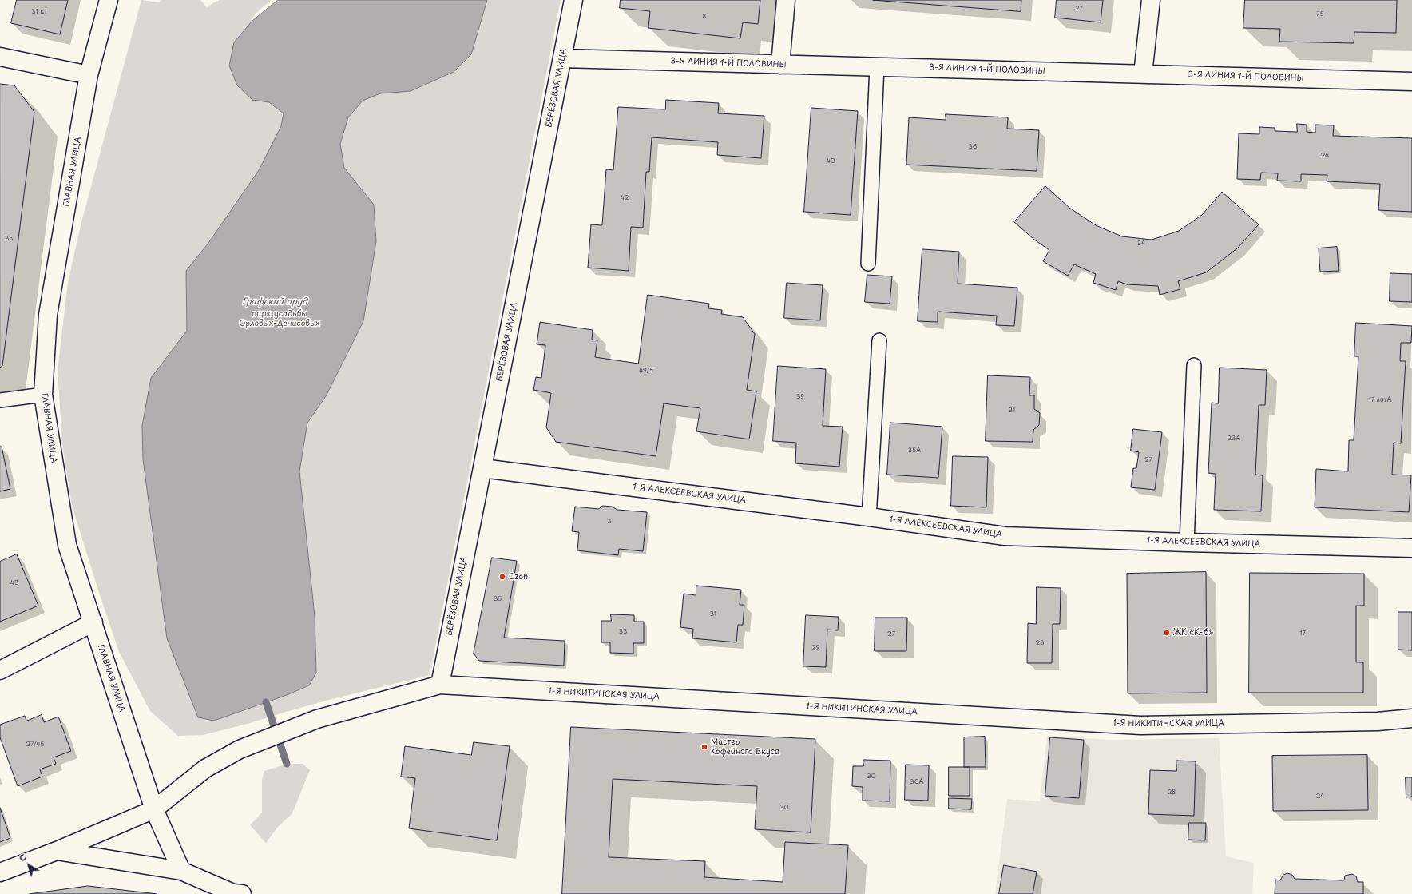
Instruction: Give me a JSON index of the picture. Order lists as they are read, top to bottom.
{
  "streets": {
    "street": [
      "3-Я ЛИНИЯ 1-Й ПОЛОВИНЫ",
      "БЕРЁЗОВАЯ УЛИЦА",
      "ГЛАВНАЯ УЛИЦА",
      "1-Я АЛЕКСЕЕВСКАЯ УЛИЦА",
      "1-Я НИКИТИНСКАЯ УЛИЦА"
    ]
  },
  "crossings": [
    ["3-Я ЛИНИЯ 1-Й ПОЛОВИНЫ", "БЕРЁЗОВАЯ УЛИЦА"],
    ["БЕРЁЗОВАЯ УЛИЦА", "1-Я АЛЕКСЕЕВСКАЯ УЛИЦА"],
    ["БЕРЁЗОВАЯ УЛИЦА", "1-Я НИКИТИНСКАЯ УЛИЦА"],
    ["ГЛАВНАЯ УЛИЦА", "1-Я НИКИТИНСКАЯ УЛИЦА"]
  ],
  "water": ["Графский пруд"],
  "parks": ["парк усадьбы Орловых-Денисовых"],
  "places": ["Ozon", "ЖК «К-6»", "Мастер Кофейного Вкуса"],
  "house_numbers": [
    "27",
    "31 к1",
    "75",
    "8",
    "36",
    "24",
    "40",
    "42",
    "35",
    "34",
    "49/5",
    "39",
    "17 литА",
    "31",
    "23А",
    "35А",
    "27",
    "3",
    "43",
    "35",
    "31",
    "33",
    "17",
    "27",
    "23",
    "29",
    "27/45",
    "30",
    "30А",
    "28",
    "24",
    "30"
  ],
  "north": "top left"
}
